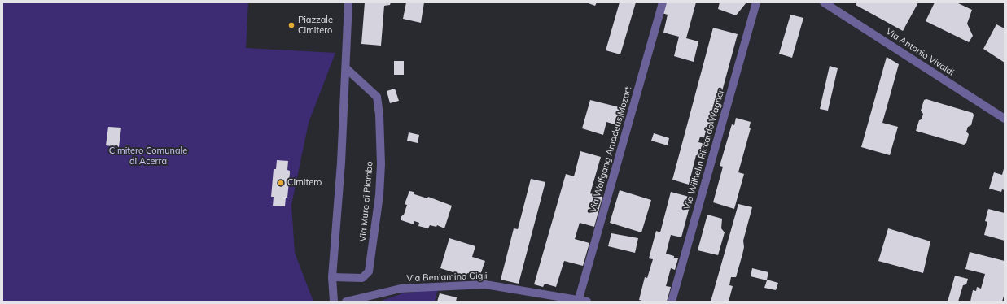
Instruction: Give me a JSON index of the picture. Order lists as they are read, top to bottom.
{
  "streets": {
    "street": [
      "Via Antonio Vivaldi",
      "Via Wolfgang Amadeus Mozart",
      "Via Wilhelm Riccardo Wagner",
      "Via Muro di Piombo",
      "Via Beniamino Gigli"
    ]
  },
  "crossings": [
    ["Via Wolfgang Amadeus Mozart", "Via Beniamino Gigli"]
  ],
  "parks": ["Cimitero Comunale di Acerra"],
  "places": ["Piazzale Cimitero", "Cimitero"]
}
